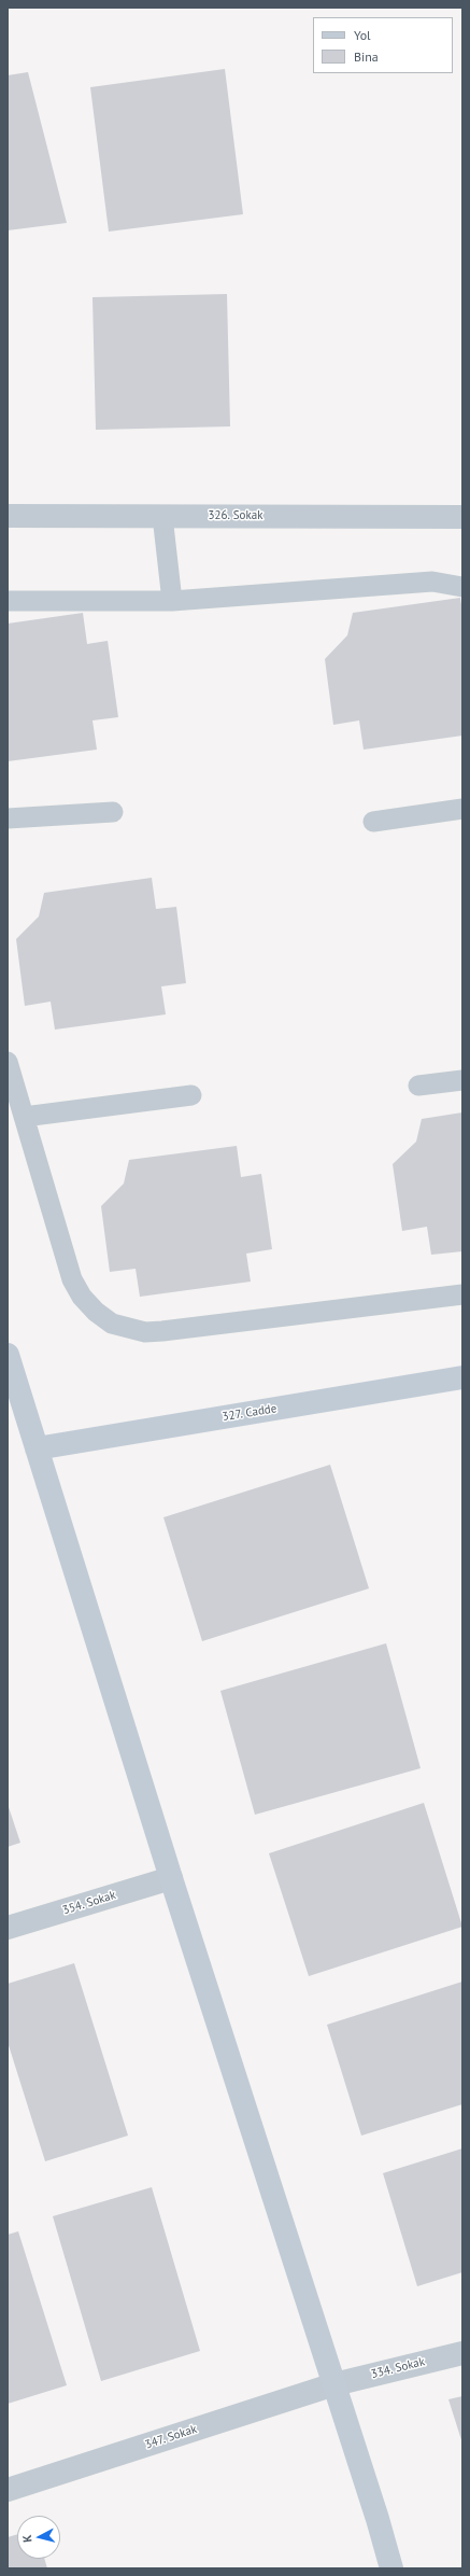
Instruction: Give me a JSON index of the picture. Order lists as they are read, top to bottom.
{
  "streets": {
    "street": [
      "326. Sokak",
      "327. Cadde",
      "354. Sokak",
      "334. Sokak",
      "347. Sokak"
    ]
  },
  "crossings": [
    ["334. Sokak", "347. Sokak"]
  ],
  "legend": ["Yol", "Bina"],
  "north": "left"
}
